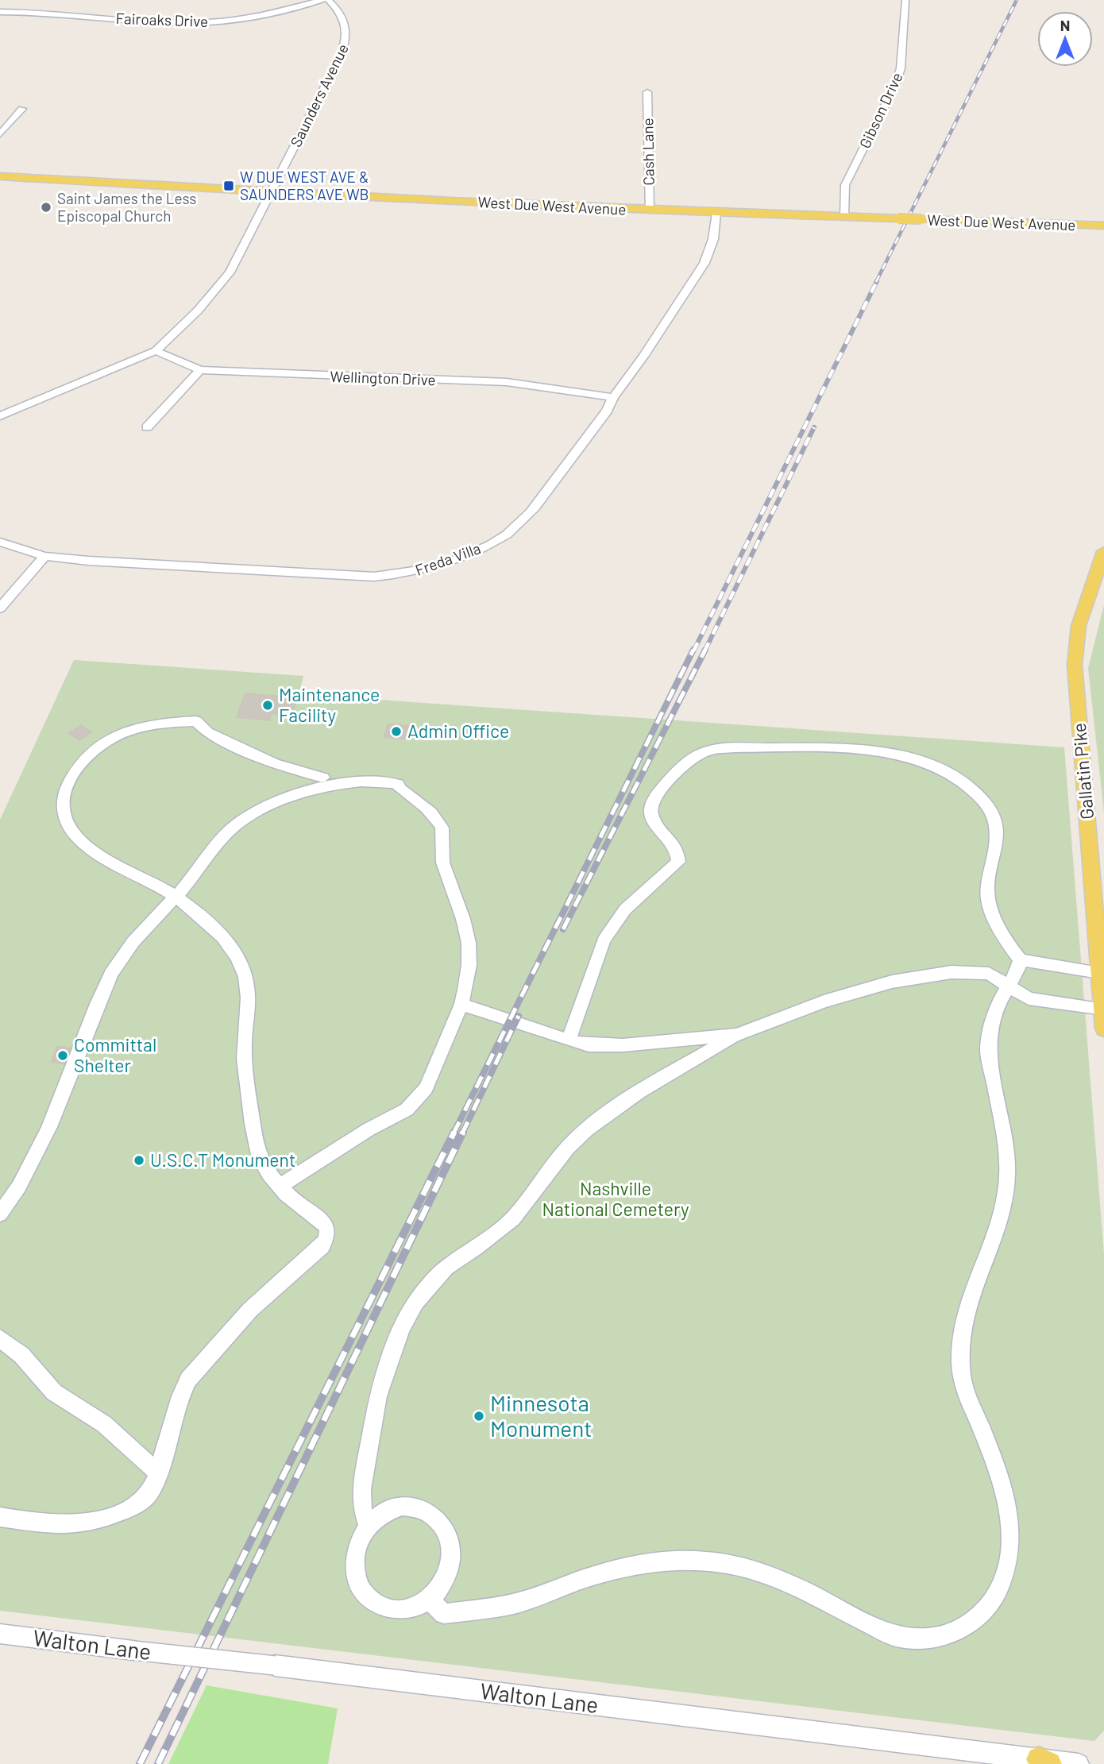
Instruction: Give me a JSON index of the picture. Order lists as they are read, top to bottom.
{
  "streets": {
    "main road": ["West Due West Avenue", "Gallatin Pike"],
    "street": [
      "Fairoaks Drive",
      "Saunders Avenue",
      "Gibson Drive",
      "Cash Lane",
      "Wellington Drive",
      "Freda Villa",
      "Walton Lane"
    ]
  },
  "crossings": [
    ["Saunders Avenue", "West Due West Avenue"],
    ["Saunders Avenue", "Wellington Drive"],
    ["Gibson Drive", "West Due West Avenue"],
    ["Cash Lane", "West Due West Avenue"],
    ["West Due West Avenue", "Freda Villa"],
    ["Wellington Drive", "Freda Villa"]
  ],
  "parks": ["Nashville National Cemetery"],
  "places": {
    "transit": ["W DUE WEST AVE & SAUNDERS AVE WB"],
    "other": [
      "Saint James the Less Episcopal Church",
      "Maintenance Facility",
      "Admin Office",
      "Committal Shelter",
      "U.S.C.T Monument",
      "Minnesota Monument"
    ]
  },
  "north": "top"
}
